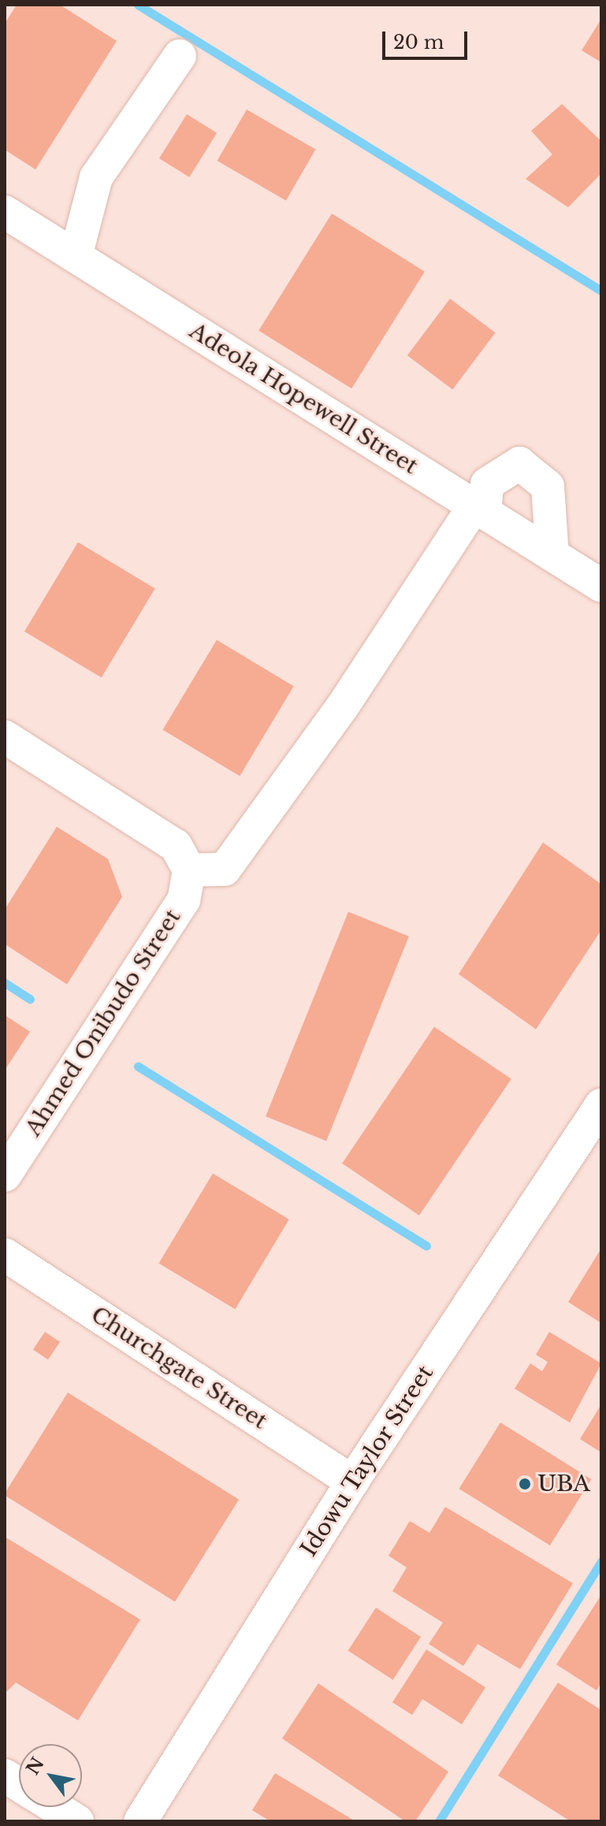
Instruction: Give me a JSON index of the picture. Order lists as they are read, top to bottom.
{
  "streets": {
    "street": [
      "Adeola Hopewell Street",
      "Ahmed Onibudo Street",
      "Churchgate Street",
      "Idowu Taylor Street"
    ]
  },
  "crossings": [
    ["Churchgate Street", "Idowu Taylor Street"]
  ],
  "places": ["UBA"],
  "scale_bar": "20 m",
  "north": "top left"
}
